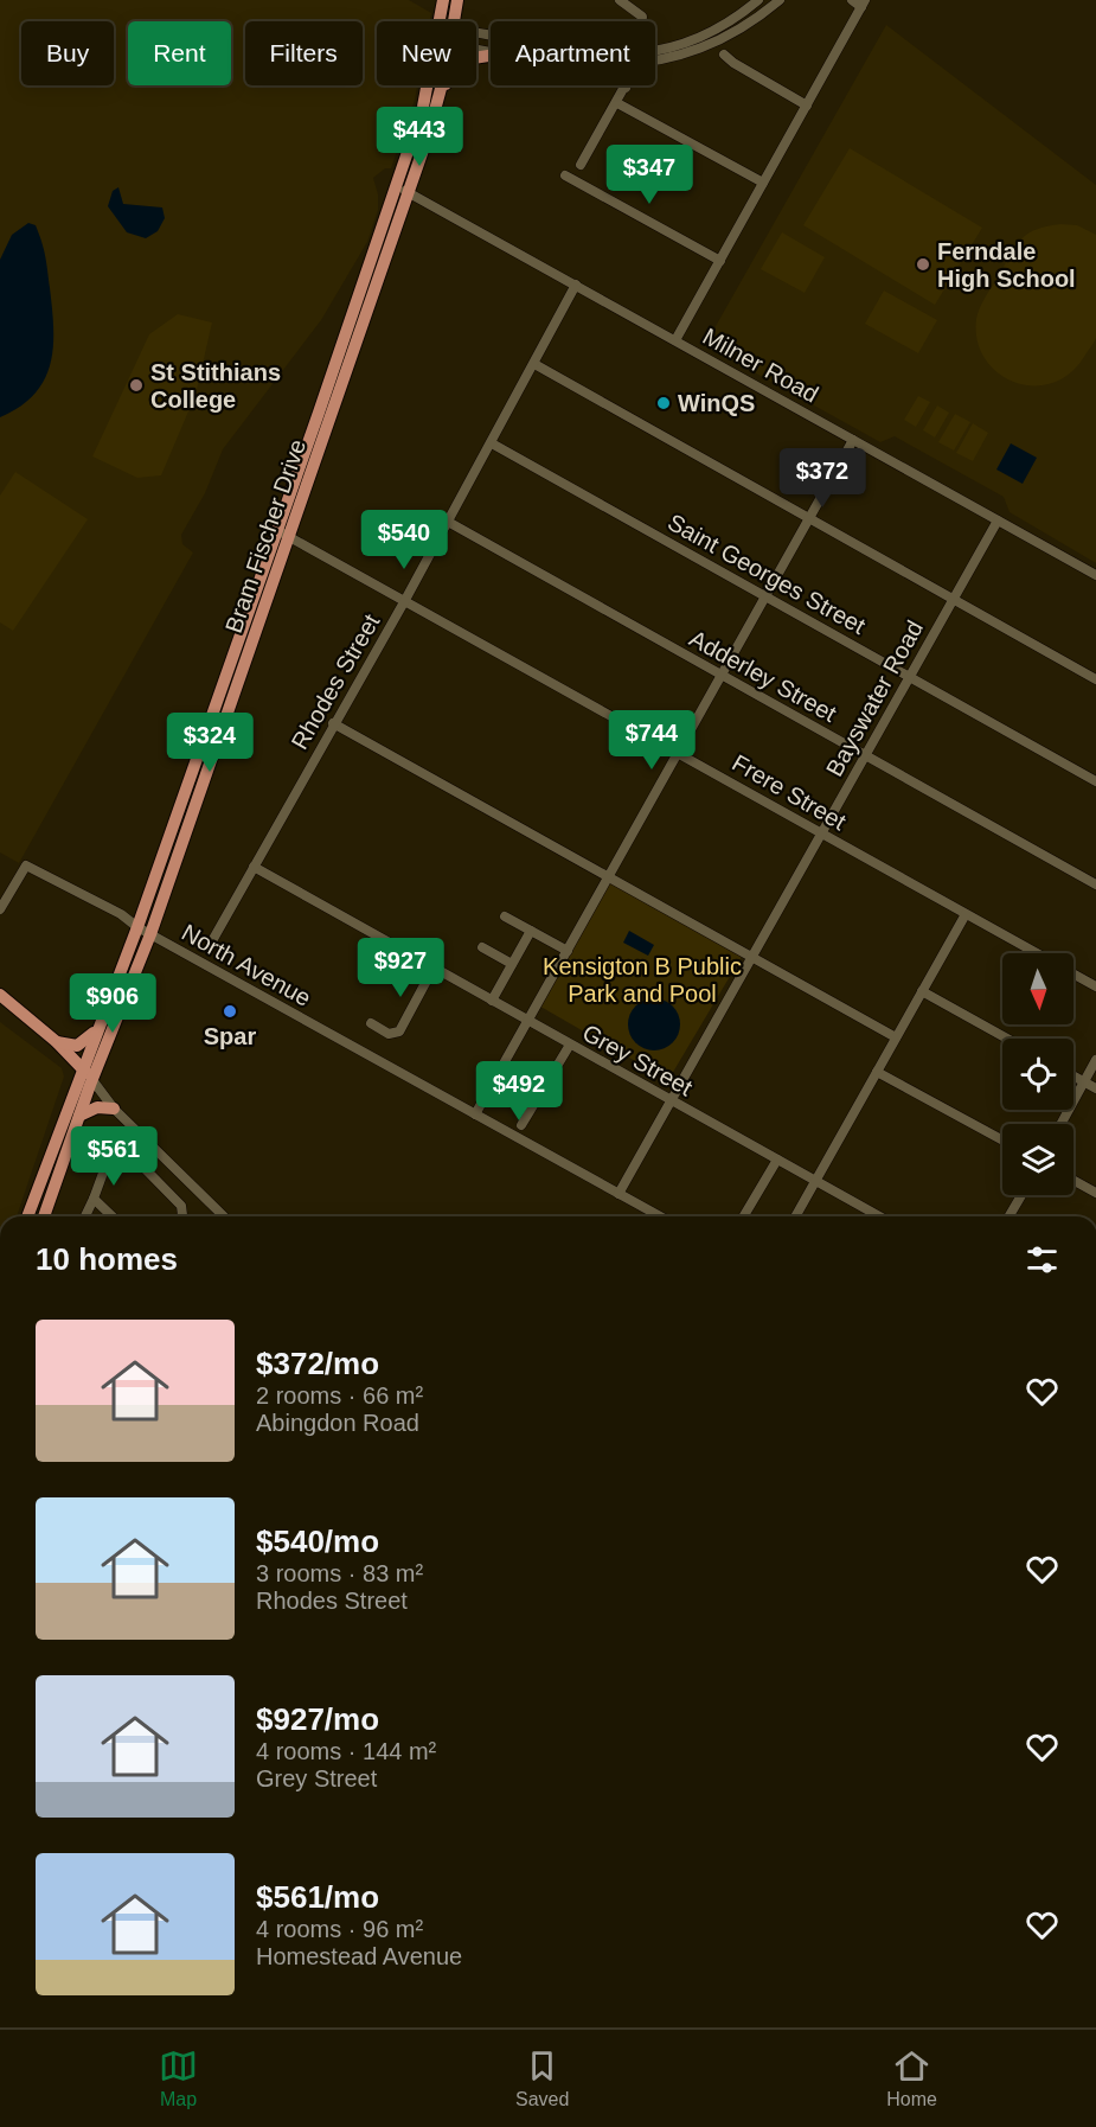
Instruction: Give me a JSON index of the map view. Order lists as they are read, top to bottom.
{
  "streets": {
    "main road": ["Bram Fischer Drive"],
    "street": [
      "Milner Road",
      "Saint Georges Street",
      "Adderley Street",
      "Rhodes Street",
      "Bayswater Road",
      "Frere Street",
      "North Avenue",
      "Grey Street"
    ]
  },
  "crossings": [
    ["Milner Road", "Bram Fischer Drive"],
    ["Milner Road", "Rhodes Street"],
    ["Milner Road", "Bayswater Road"],
    ["Bram Fischer Drive", "Frere Street"],
    ["Bram Fischer Drive", "North Avenue"],
    ["Saint Georges Street", "Rhodes Street"],
    ["Saint Georges Street", "Bayswater Road"],
    ["Adderley Street", "Rhodes Street"],
    ["Adderley Street", "Bayswater Road"],
    ["Rhodes Street", "Frere Street"],
    ["Rhodes Street", "Grey Street"],
    ["Bayswater Road", "Frere Street"],
    ["Bayswater Road", "North Avenue"],
    ["Bayswater Road", "Grey Street"]
  ],
  "parks": ["Kensigton B Public Park and Pool"],
  "places": [
    "Ferndale High School",
    "St Stithians College",
    "WinQS",
    "Spar"
  ],
  "north": "bottom",
  "page": {
    "chip": [
      "Buy",
      "Rent",
      "Filters",
      "New",
      "Apartment"
    ],
    "price": [
      "$443",
      "$347",
      "$372",
      "$540",
      "$744",
      "$324",
      "$927",
      "$906",
      "$492",
      "$561"
    ],
    "heading": "10 homes",
    "list": [
      {
        "name": "$372/mo",
        "note": "2 rooms · 66 m² · Abingdon Road"
      },
      {
        "name": "$540/mo",
        "note": "3 rooms · 83 m² · Rhodes Street"
      },
      {
        "name": "$927/mo",
        "note": "4 rooms · 144 m² · Grey Street"
      },
      {
        "name": "$561/mo",
        "note": "4 rooms · 96 m² · Homestead Avenue"
      }
    ],
    "tabs": ["Map", "Saved", "Home"]
  }
}
